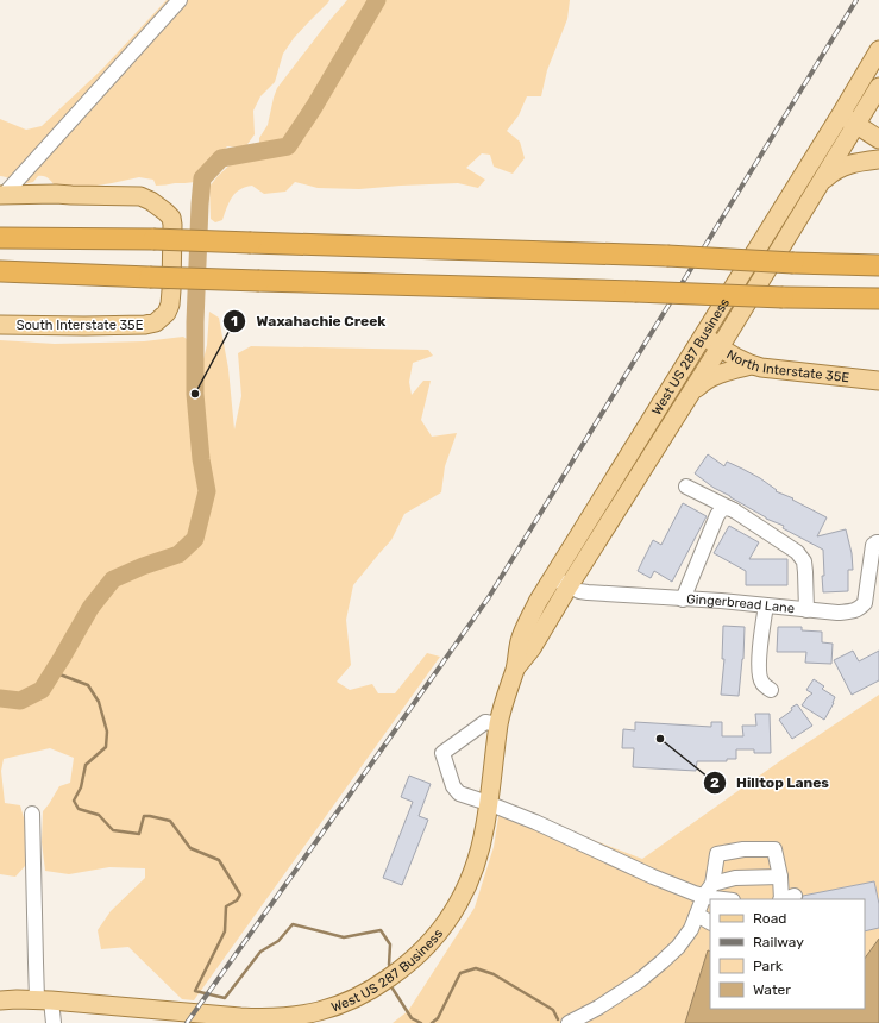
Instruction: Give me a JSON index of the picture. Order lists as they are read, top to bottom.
{
  "streets": {
    "main road": ["South Interstate 35E", "West US 287 Business", "North Interstate 35E"],
    "street": ["Gingerbread Lane"]
  },
  "crossings": [
    ["West US 287 Business", "North Interstate 35E"],
    ["West US 287 Business", "Gingerbread Lane"]
  ],
  "places": ["Waxahachie Creek", "Hilltop Lanes"],
  "legend": [
    "Road",
    "Railway",
    "Park",
    "Water"
  ]
}
